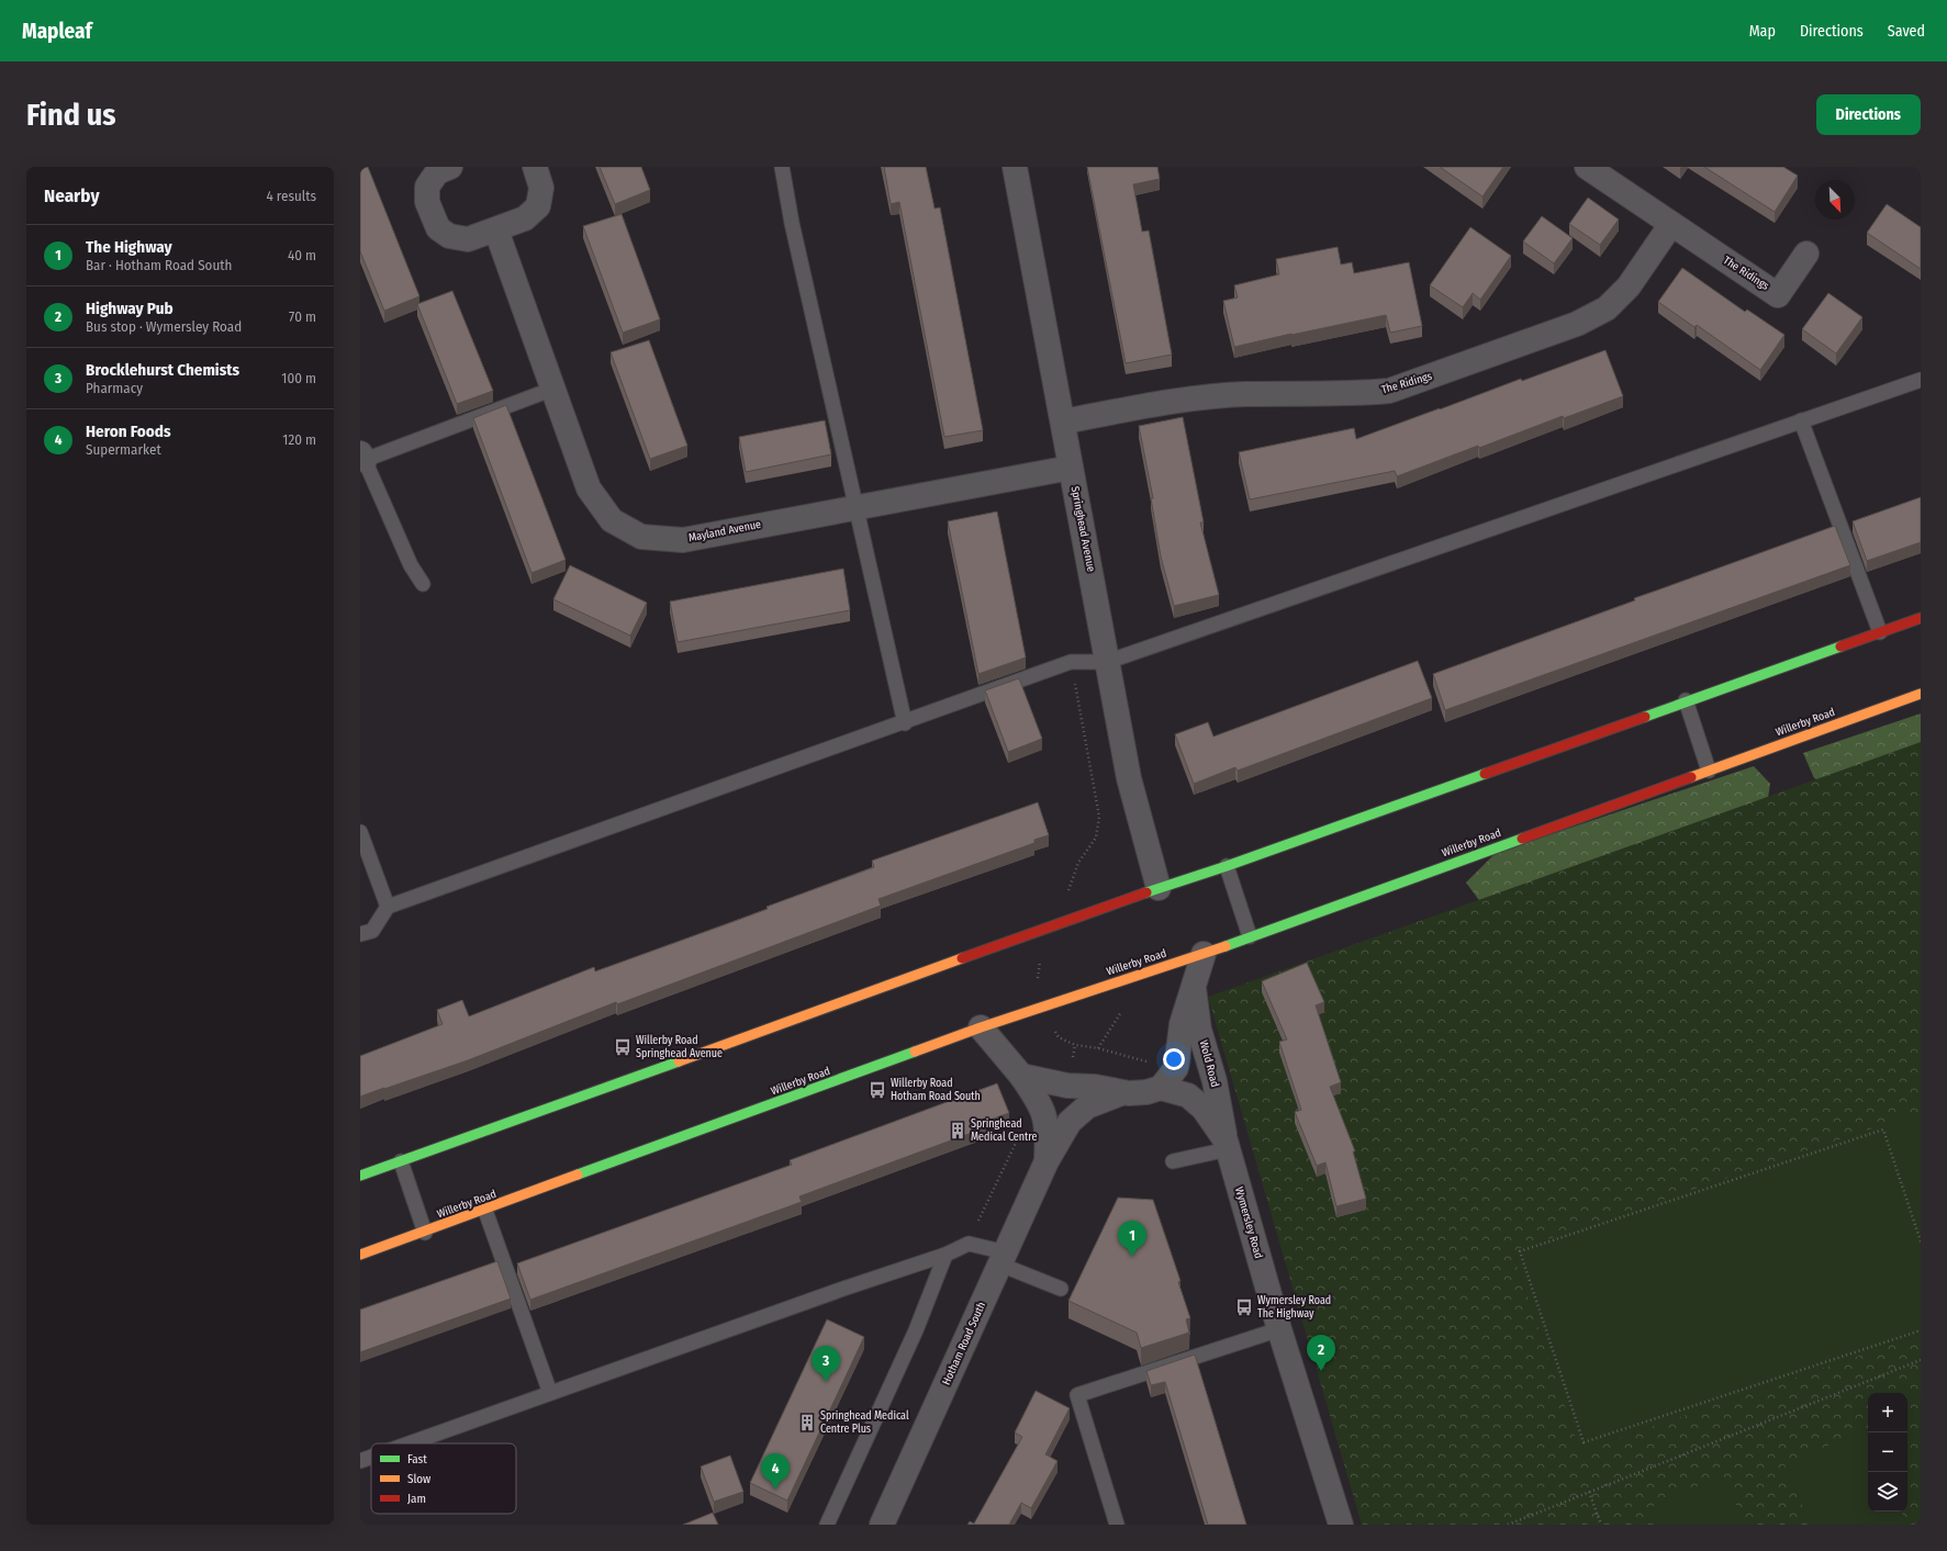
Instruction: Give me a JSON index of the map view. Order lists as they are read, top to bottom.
{
  "streets": {
    "street": [
      "The Ridings",
      "Springhead Avenue",
      "Mayland Avenue",
      "Willerby Road",
      "Wold Road",
      "Wymersley Road",
      "Hotham Road South"
    ]
  },
  "crossings": [
    ["The Ridings", "Springhead Avenue"],
    ["Springhead Avenue", "Mayland Avenue"],
    ["Willerby Road", "Hotham Road South"],
    ["Wold Road", "Wymersley Road"],
    ["Wymersley Road", "Hotham Road South"]
  ],
  "places": {
    "bus stop": ["Willerby Road Springhead Avenue", "Willerby Road Hotham Road South", "Wymersley Road The Highway"],
    "building": ["Springhead Medical Centre", "Springhead Medical Centre Plus"]
  },
  "legend": ["Fast", "Slow", "Jam"],
  "north": "bottom right",
  "page": {
    "header": "Mapleaf",
    "nav": ["Map", "Directions", "Saved"],
    "buttons": "Directions",
    "title": "Find us",
    "heading": ["Nearby", "4 results"],
    "list": [
      {
        "mark": "1",
        "name": "The Highway",
        "note": "Bar · Hotham Road South",
        "value": "40 m"
      },
      {
        "mark": "2",
        "name": "Highway Pub",
        "note": "Bus stop · Wymersley Road",
        "value": "70 m"
      },
      {
        "mark": "3",
        "name": "Brocklehurst Chemists",
        "note": "Pharmacy",
        "value": "100 m"
      },
      {
        "mark": "4",
        "name": "Heron Foods",
        "note": "Supermarket",
        "value": "120 m"
      }
    ],
    "pins": [
      "1",
      "2",
      "3",
      "4"
    ],
    "map_buttons": ["+", "−"]
  }
}
